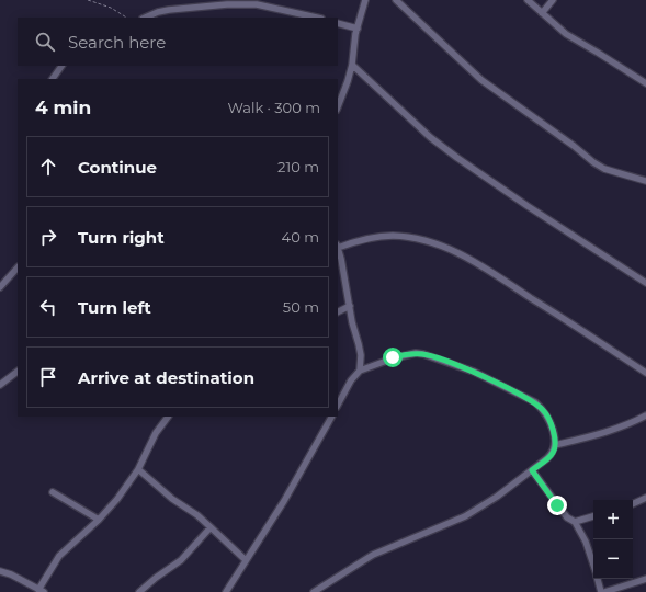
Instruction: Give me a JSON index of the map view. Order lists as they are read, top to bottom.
{
  "page": {
    "search": "Search here",
    "heading": ["4 min", "Walk · 300 m"],
    "list": [
      ["Continue", "210 m"],
      ["Turn right", "40 m"],
      ["Turn left", "50 m"],
      "Arrive at destination"
    ],
    "map_buttons": ["+", "−"]
  }
}
